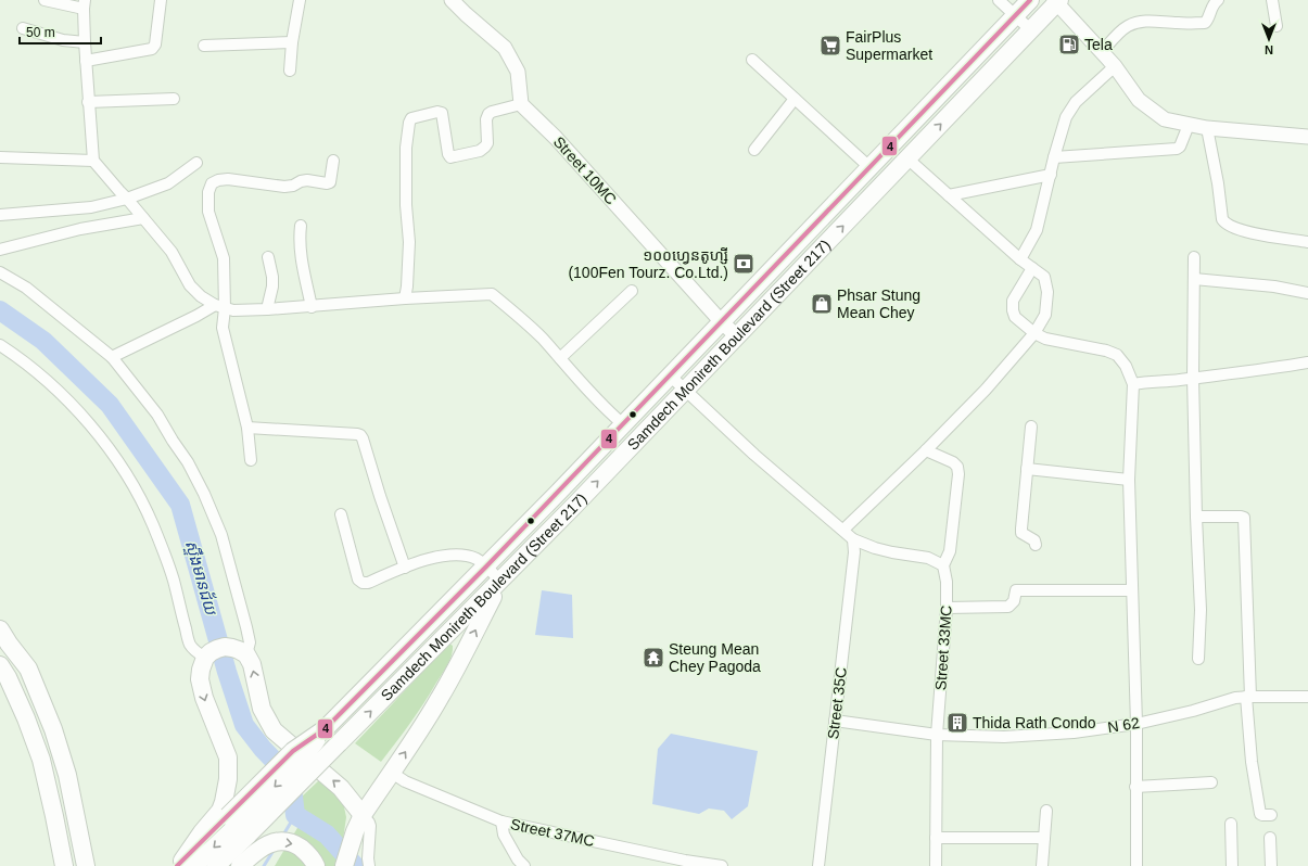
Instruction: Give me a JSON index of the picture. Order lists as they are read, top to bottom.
{
  "streets": {
    "main road": ["Samdech Monireth Boulevard (Street 217)"],
    "street": [
      "Street 10MC",
      "Street 33MC",
      "Street 35C",
      "N 62",
      "Street 37MC"
    ]
  },
  "crossings": [
    ["Street 10MC", "Samdech Monireth Boulevard (Street 217)"],
    ["Street 33MC", "N 62"],
    ["Street 35C", "N 62"]
  ],
  "water": ["ស្ទឹងមានជ័យ"],
  "places": {
    "fuel station": ["Tela"],
    "supermarket": ["FairPlus Supermarket"],
    "bank": ["១០០ហ្វេនតូហ្ស៊ី (100Fen Tourz. Co.Ltd.)"],
    "shop": ["Phsar Stung Mean Chey"],
    "temple": ["Steung Mean Chey Pagoda"],
    "building": ["Thida Rath Condo"]
  },
  "lines": ["transit line 4"],
  "scale_bar": "50 m",
  "north": "bottom"
}
